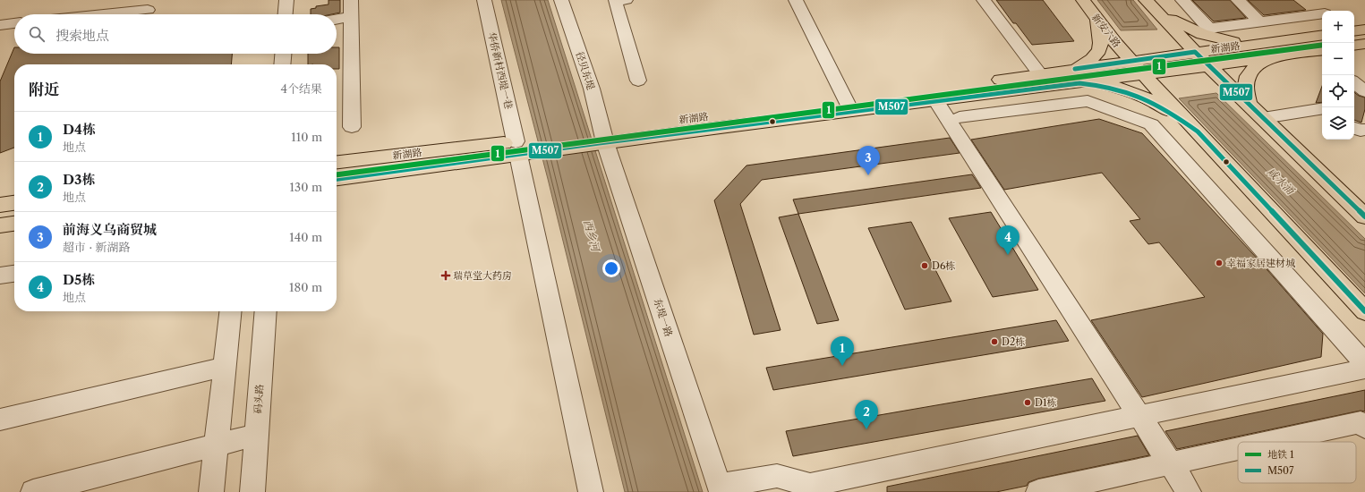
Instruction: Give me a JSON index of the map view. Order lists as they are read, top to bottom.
{
  "streets": {
    "main road": ["新安六路", "新湖路"],
    "street": [
      "华侨新村西堤一巷",
      "径贝东堤",
      "东堤一路",
      "码头路"
    ]
  },
  "crossings": [
    ["新安六路", "新湖路"],
    ["新湖路", "华侨新村西堤一巷"],
    ["新湖路", "径贝东堤"],
    ["新湖路", "东堤一路"],
    ["径贝东堤", "东堤一路"]
  ],
  "water": ["咸水涌", "西乡河"],
  "places": {
    "other": [
      "幸福家居建材城",
      "D6栋",
      "D2栋",
      "D1栋"
    ],
    "health": ["瑞草堂大药房"]
  },
  "lines": ["metro line 1", "transit line M507"],
  "legend": ["地铁 1", "M507"],
  "page": {
    "map_buttons": ["+", "−"],
    "search": "搜索地点",
    "heading": ["附近", "4个结果"],
    "list": [
      {
        "mark": "1",
        "name": "D4栋",
        "note": "地点",
        "value": "110 m"
      },
      {
        "mark": "2",
        "name": "D3栋",
        "note": "地点",
        "value": "130 m"
      },
      {
        "mark": "3",
        "name": "前海义乌商贸城",
        "note": "超市 · 新湖路",
        "value": "140 m"
      },
      {
        "mark": "4",
        "name": "D5栋",
        "note": "地点",
        "value": "180 m"
      }
    ],
    "pins": [
      "3",
      "4",
      "1",
      "2"
    ]
  }
}
